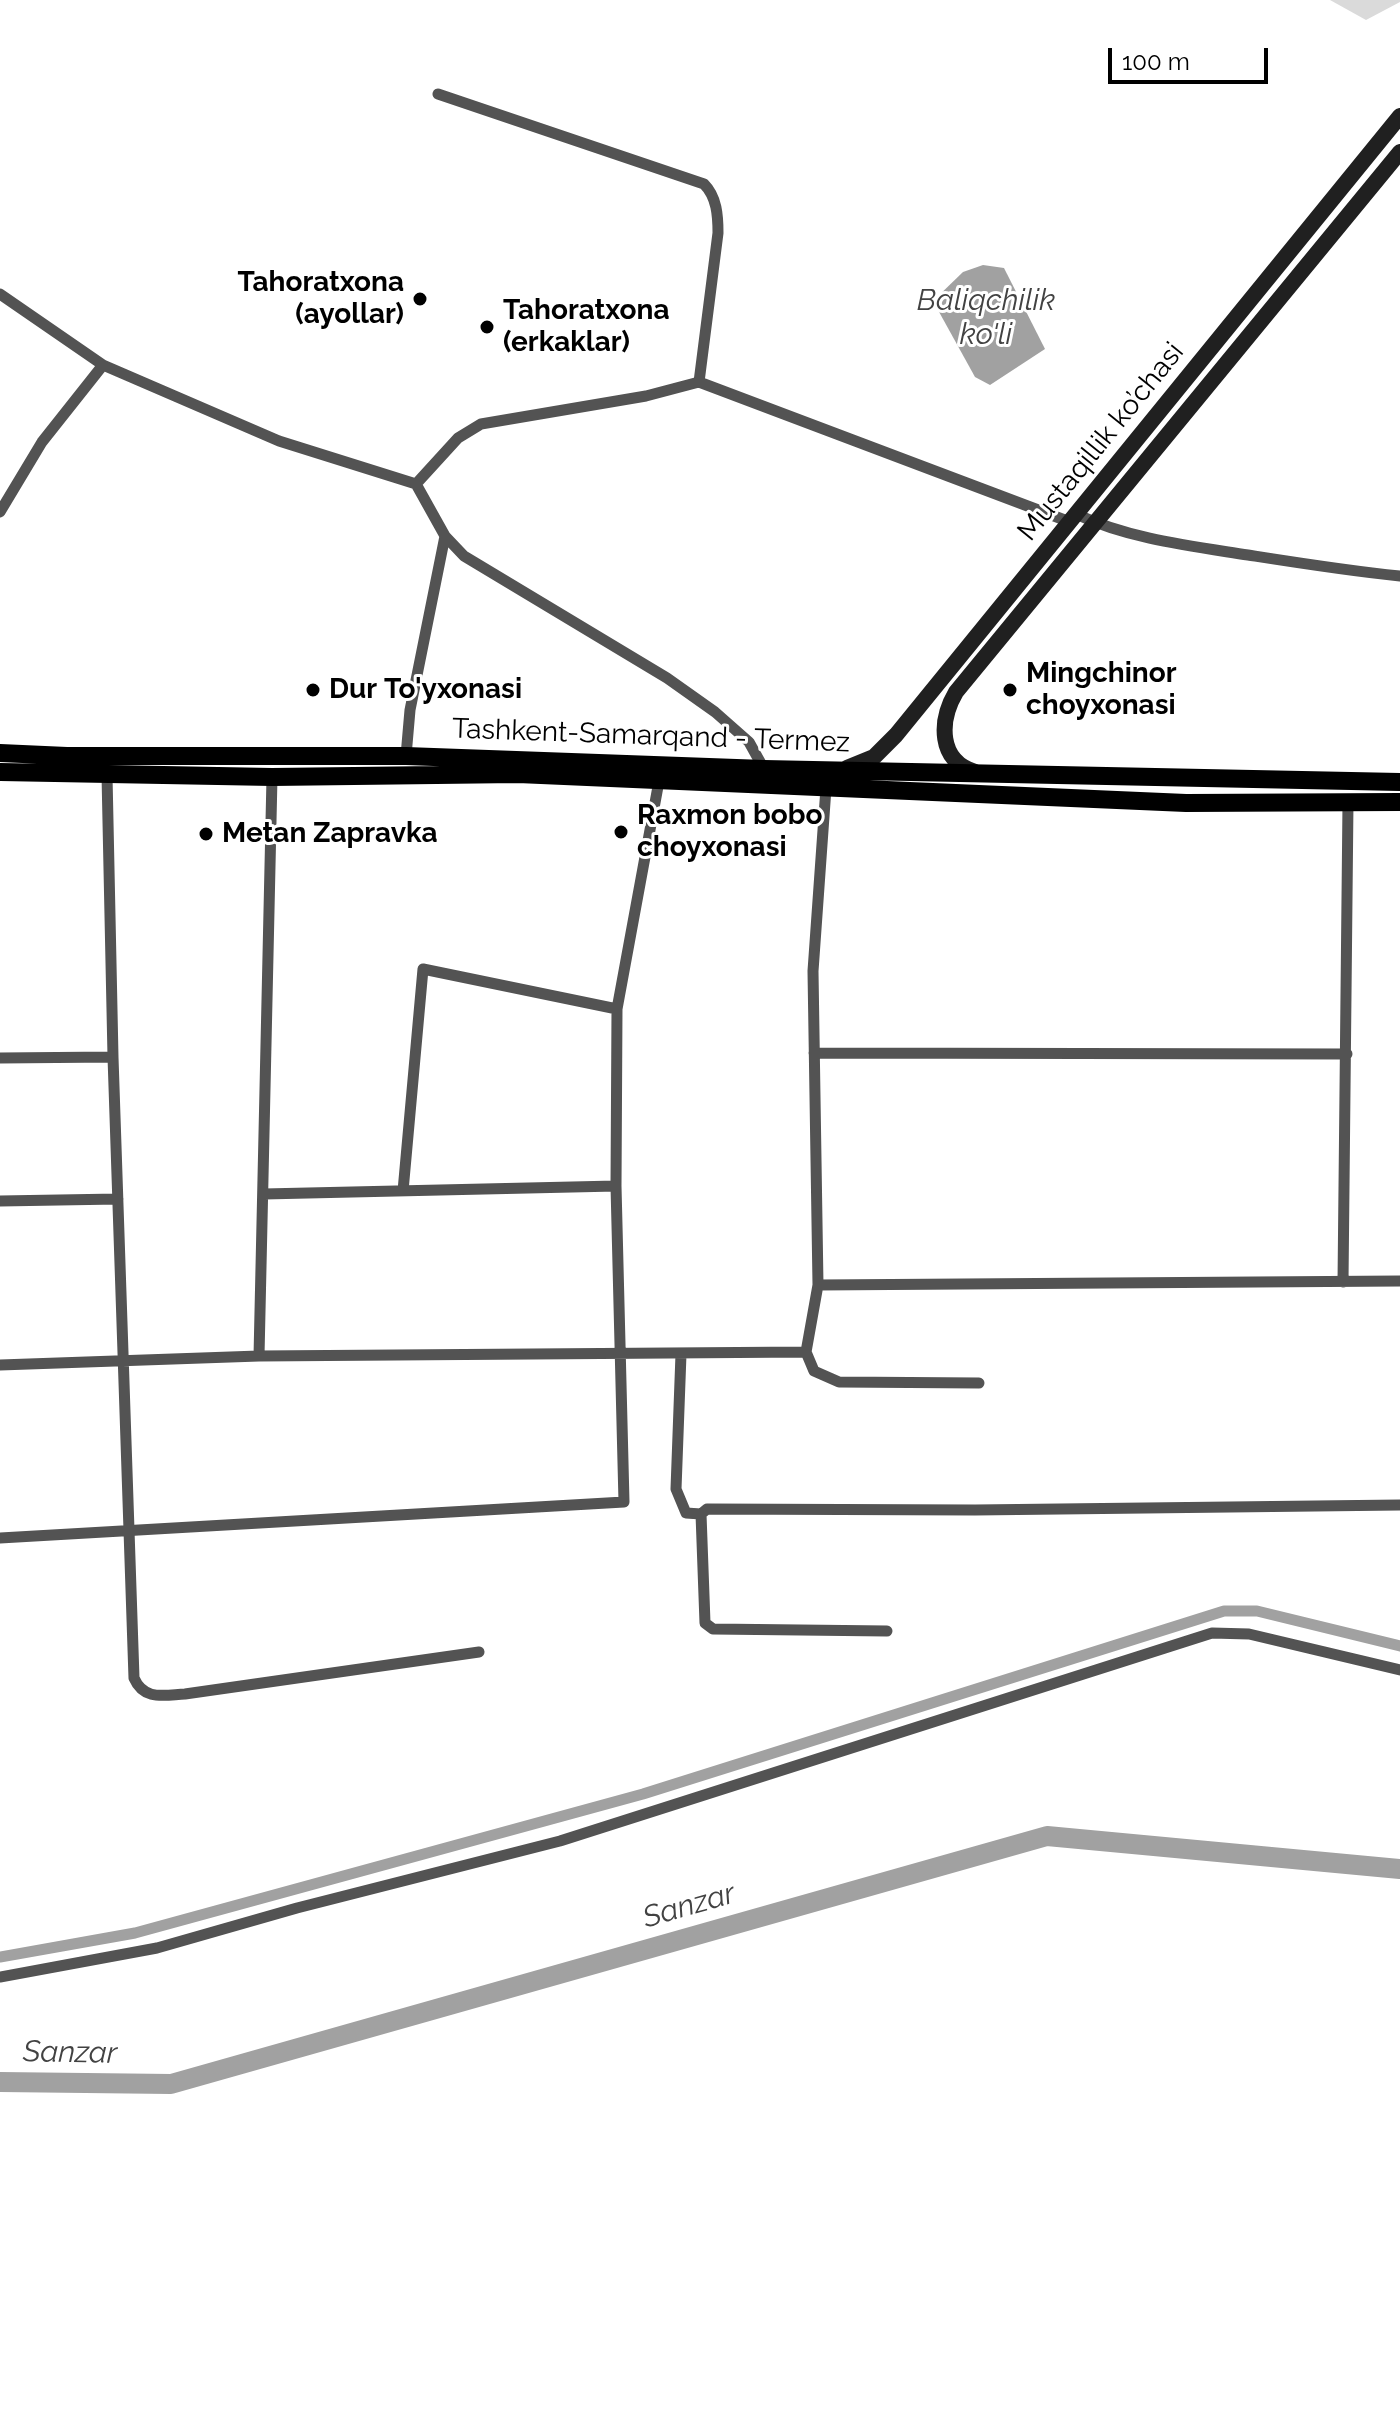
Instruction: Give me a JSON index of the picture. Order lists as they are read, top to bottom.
{
  "streets": {
    "highway": ["Tashkent-Samarqand - Termez"],
    "main road": ["Mustaqillik ko’chasi"]
  },
  "crossings": [
    ["Mustaqillik ko’chasi", "Tashkent-Samarqand - Termez"]
  ],
  "water": ["Baliqchilik ko'li", "Sanzar"],
  "places": [
    "Tahoratxona (ayollar)",
    "Tahoratxona (erkaklar)",
    "Dur To'yxonasi",
    "Mingchinor choyxonasi",
    "Raxmon bobo choyxonasi",
    "Metan Zapravka"
  ],
  "scale_bar": "100 m"
}
